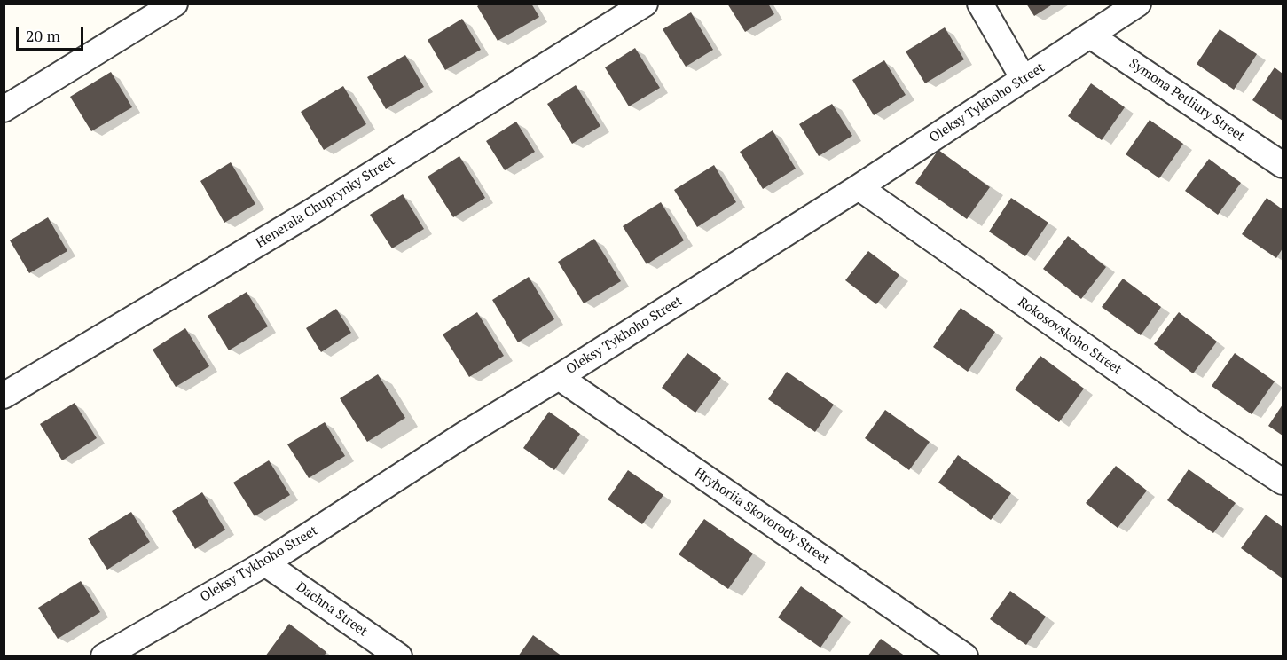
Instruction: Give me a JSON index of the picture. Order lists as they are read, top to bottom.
{
  "streets": {
    "street": [
      "Symona Petliury Street",
      "Oleksy Tykhoho Street",
      "Henerala Chuprynky Street",
      "Rokosovskoho Street",
      "Hryhoriia Skovorody Street",
      "Dachna Street"
    ]
  },
  "crossings": [
    ["Symona Petliury Street", "Oleksy Tykhoho Street"],
    ["Oleksy Tykhoho Street", "Rokosovskoho Street"],
    ["Oleksy Tykhoho Street", "Hryhoriia Skovorody Street"],
    ["Oleksy Tykhoho Street", "Dachna Street"]
  ],
  "scale_bar": "20 m"
}
